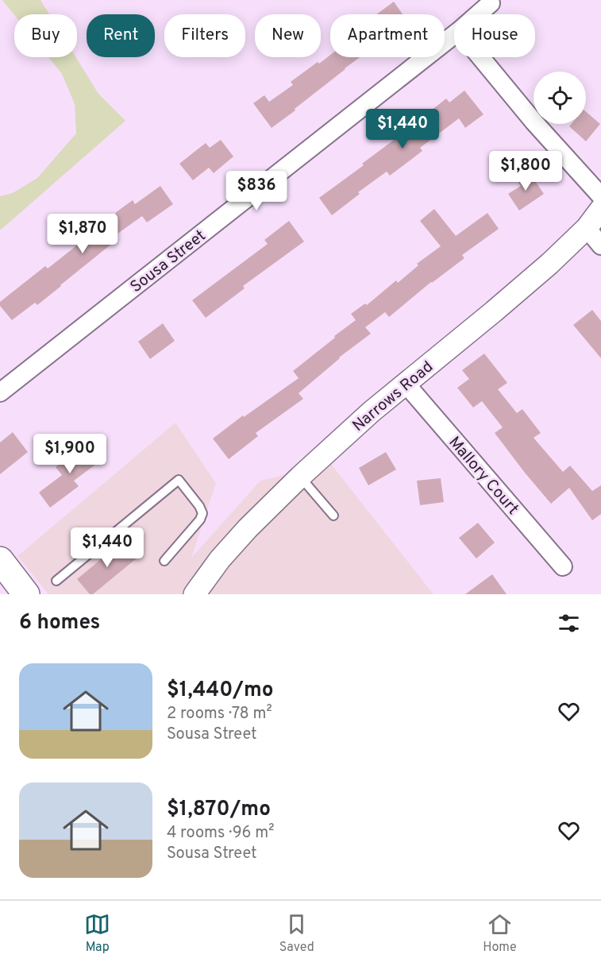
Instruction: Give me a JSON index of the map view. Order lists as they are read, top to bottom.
{
  "streets": {
    "street": ["Sousa Street", "Narrows Road", "Mallory Court"]
  },
  "crossings": [
    ["Narrows Road", "Mallory Court"]
  ],
  "page": {
    "chip": [
      "Buy",
      "Rent",
      "Filters",
      "New",
      "Apartment",
      "House"
    ],
    "price": [
      "$1,440",
      "$1,800",
      "$836",
      "$1,870",
      "$1,900",
      "$1,440"
    ],
    "heading": "6 homes",
    "list": [
      {
        "name": "$1,440/mo",
        "note": "2 rooms · 78 m² · Sousa Street"
      },
      {
        "name": "$1,870/mo",
        "note": "4 rooms · 96 m² · Sousa Street"
      }
    ],
    "tabs": ["Map", "Saved", "Home"]
  }
}
